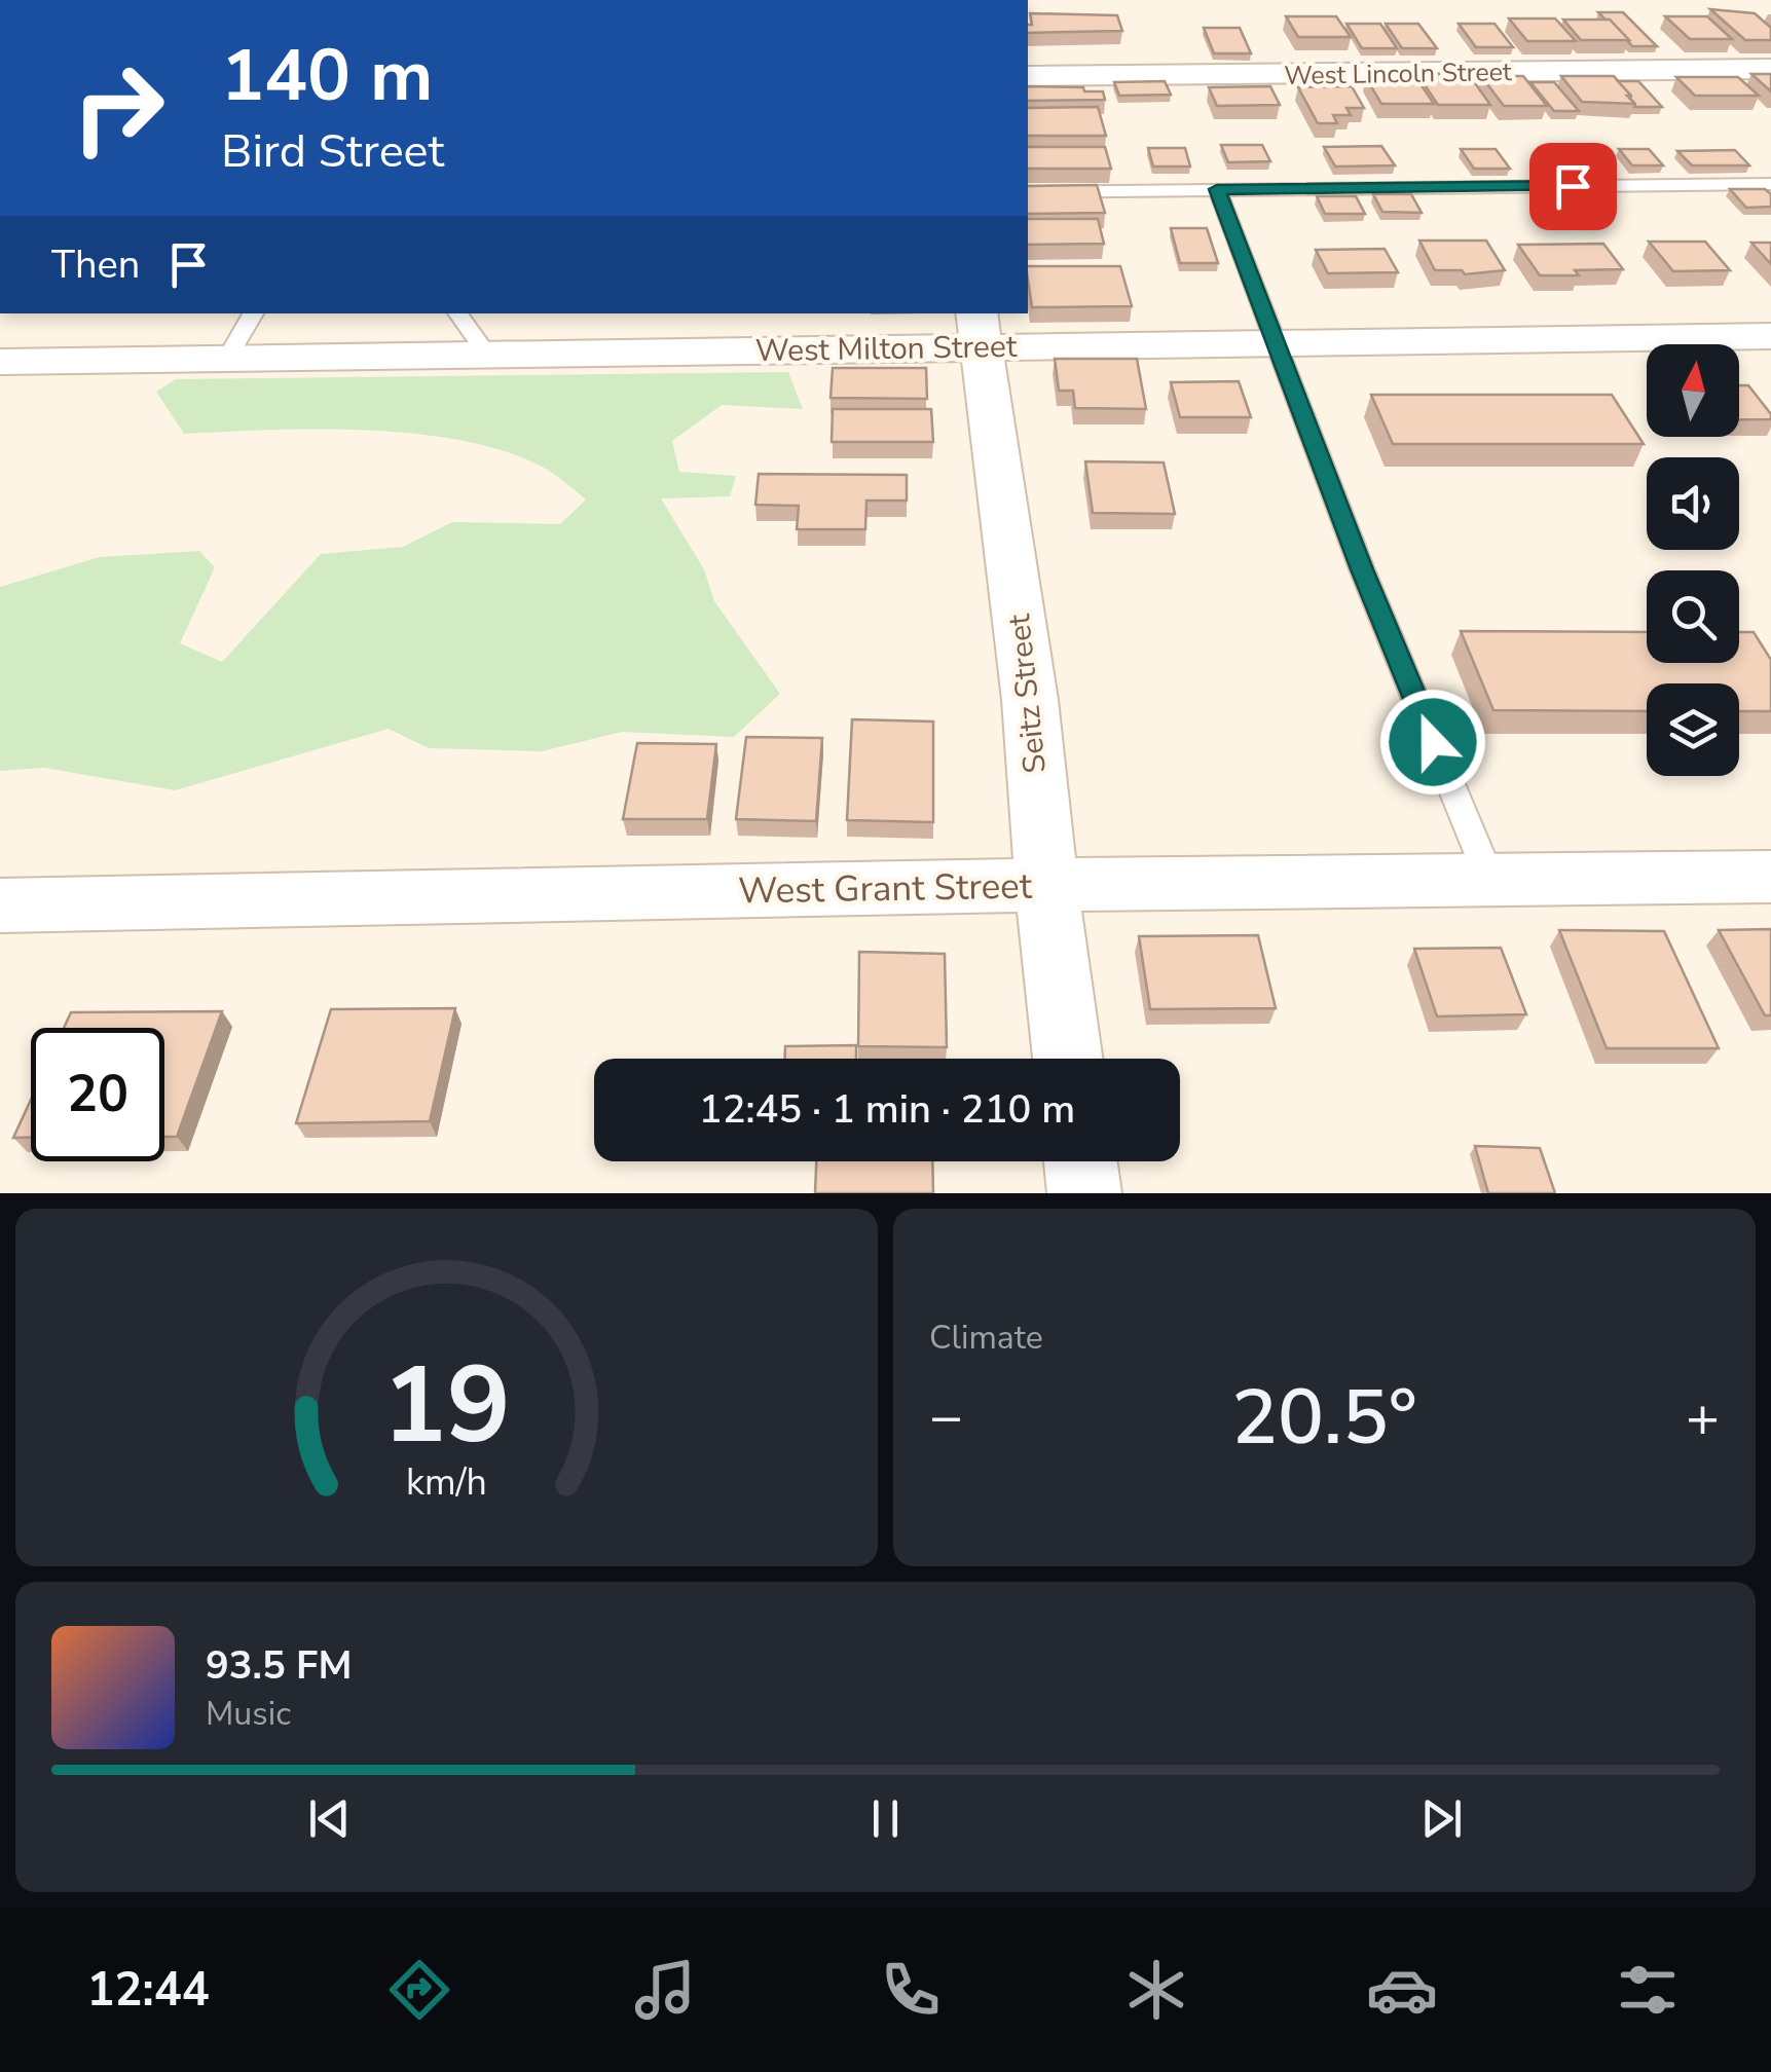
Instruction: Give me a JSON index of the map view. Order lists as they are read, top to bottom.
{
  "streets": {
    "street": [
      "West Lincoln Street",
      "West Milton Street",
      "Seitz Street",
      "West Grant Street"
    ]
  },
  "crossings": [
    ["West Milton Street", "Seitz Street"],
    ["Seitz Street", "West Grant Street"]
  ],
  "north": "top",
  "page": {
    "turn": ["140 m", "Bird Street"],
    "then": "Then",
    "limit": "20",
    "trip": "12:45 · 1 min · 210 m",
    "tile": "Climate",
    "heat": ["−", "20.5°", "+"],
    "song": ["93.5 FM", "Music"],
    "tabs": "12:44",
    "gauge": ["19", "km/h"]
  }
}
